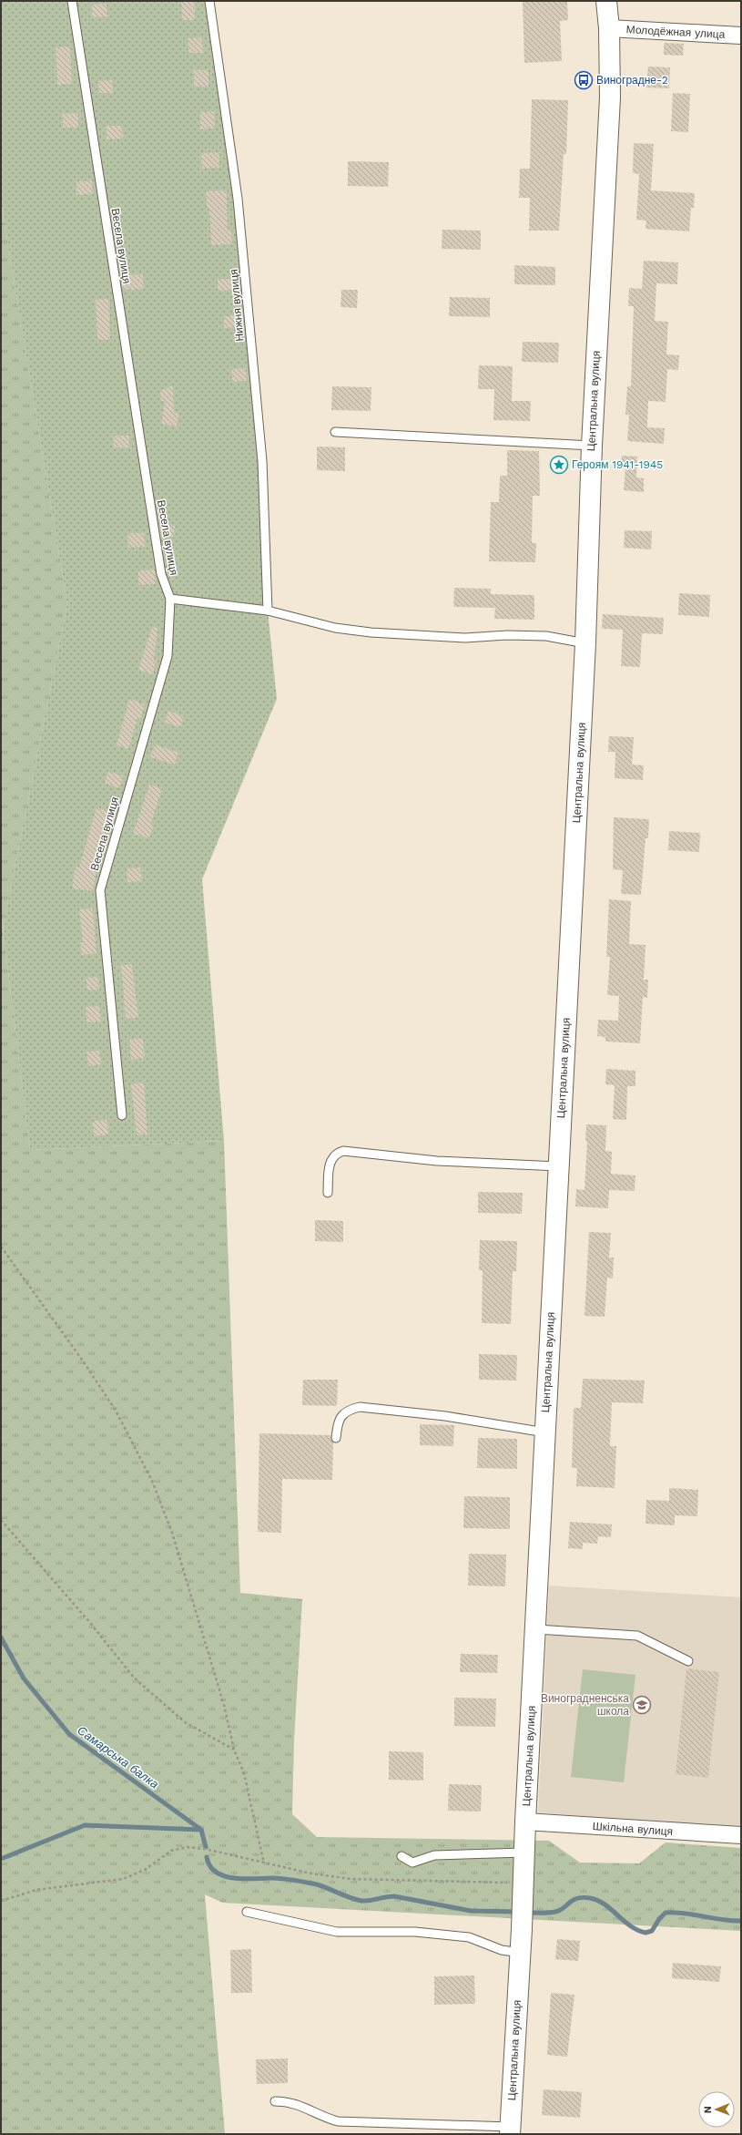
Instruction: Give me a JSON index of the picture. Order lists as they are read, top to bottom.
{
  "streets": {
    "street": ["Молодёжная улица", "Центральна вулиця", "Шкільна вулиця"],
    "lane": ["Весела вулиця", "Нижня вулиця"]
  },
  "crossings": [
    ["Молодёжная улица", "Центральна вулиця"],
    ["Центральна вулиця", "Шкільна вулиця"]
  ],
  "water": ["Самарська балка"],
  "places": {
    "bus stop": ["Виноградне-2"],
    "place": ["Героям 1941-1945"],
    "school or university": ["Виноградненська школа"]
  },
  "north": "left"
}
